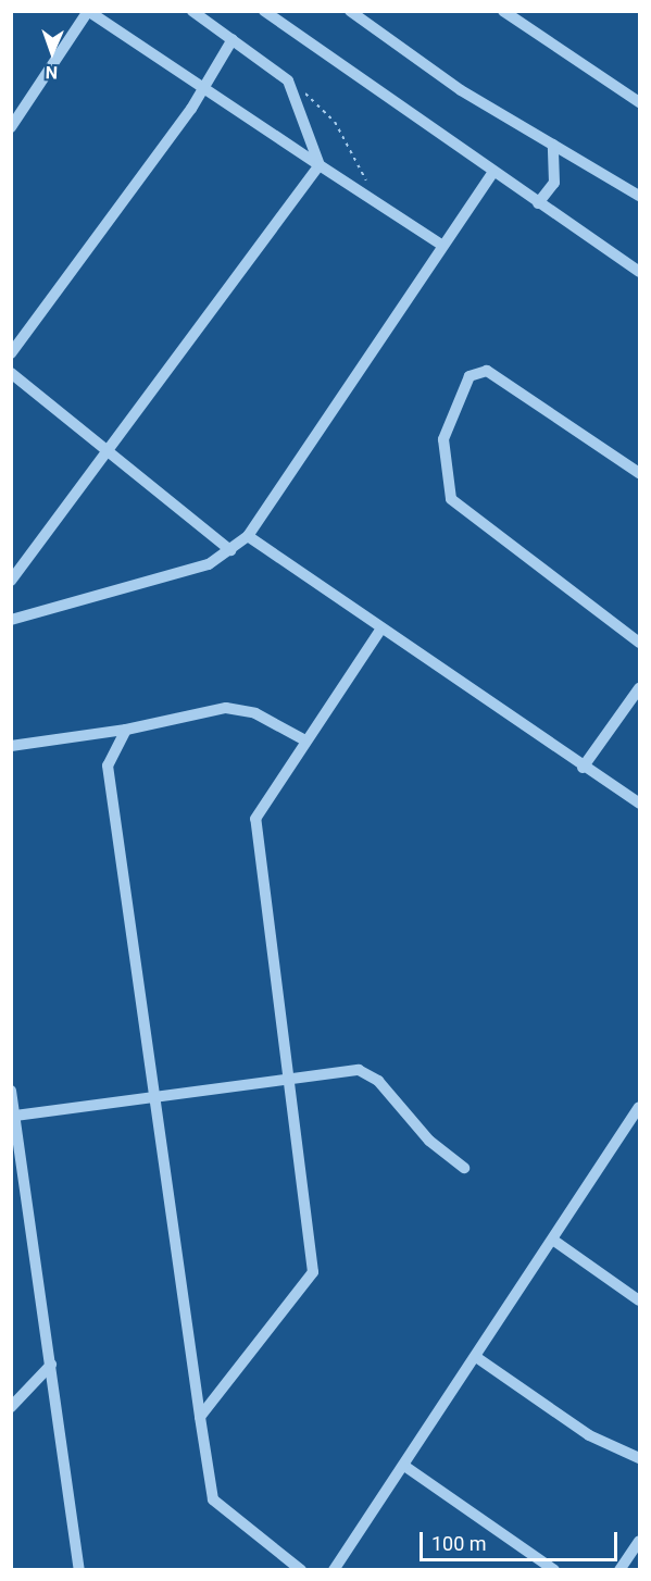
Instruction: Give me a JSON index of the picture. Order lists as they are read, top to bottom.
{
  "scale_bar": "100 m",
  "north": "bottom"
}
